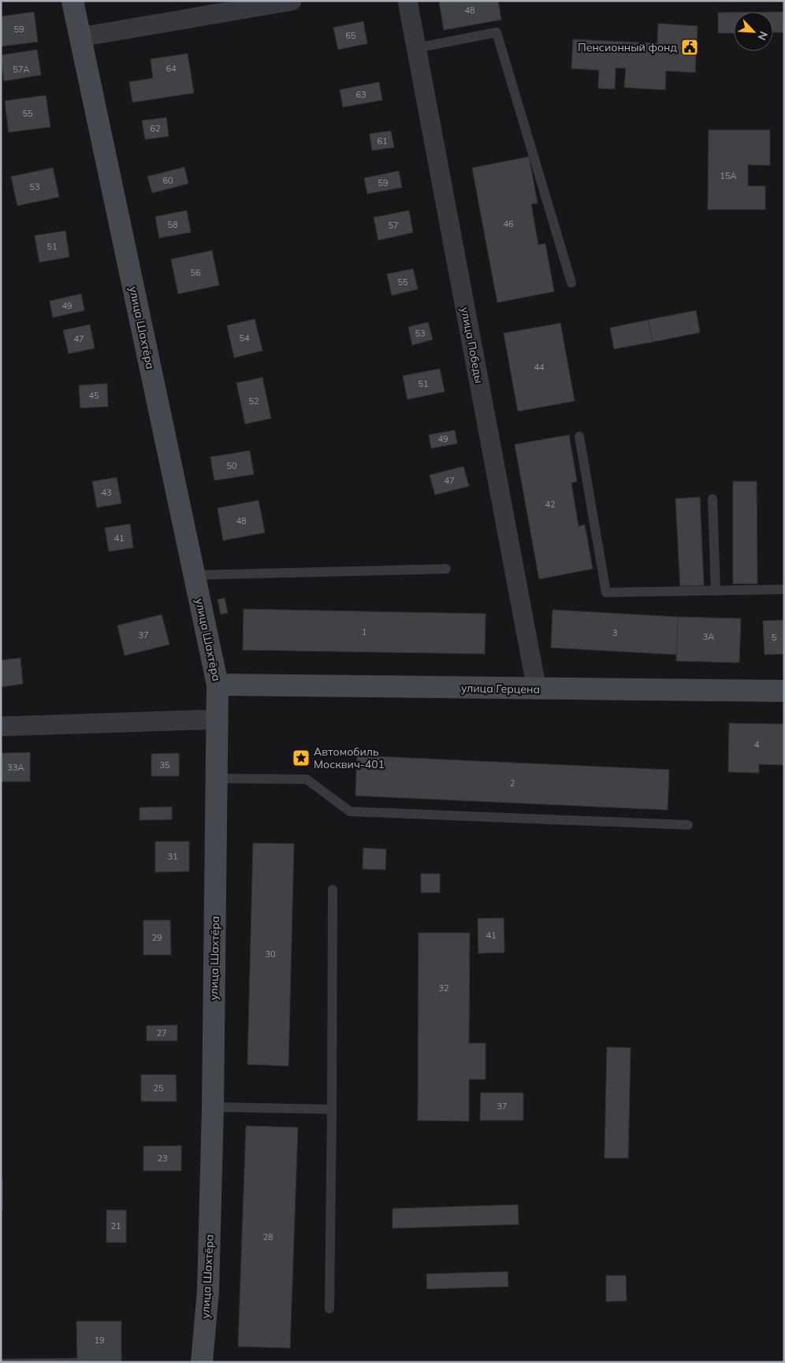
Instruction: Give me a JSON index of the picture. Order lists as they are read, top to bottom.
{
  "streets": {
    "street": ["улица Шахтёра", "улица Победы", "улица Герцена"]
  },
  "crossings": [
    ["улица Шахтёра", "улица Герцена"],
    ["улица Победы", "улица Герцена"]
  ],
  "places": {
    "public building": ["Пенсионный фонд"],
    "place": ["Автомобиль Москвич-401"]
  },
  "house_numbers": [
    "48",
    "59",
    "65",
    "64",
    "57А",
    "63",
    "55",
    "62",
    "61",
    "15А",
    "60",
    "59",
    "53",
    "46",
    "58",
    "57",
    "51",
    "56",
    "55",
    "49",
    "53",
    "54",
    "47",
    "44",
    "51",
    "45",
    "52",
    "49",
    "50",
    "47",
    "43",
    "42",
    "48",
    "41",
    "1",
    "3",
    "37",
    "3А",
    "5",
    "4",
    "35",
    "33А",
    "2",
    "31",
    "41",
    "29",
    "30",
    "32",
    "27",
    "25",
    "37",
    "23",
    "21",
    "28",
    "19"
  ],
  "north": "bottom right"
}
